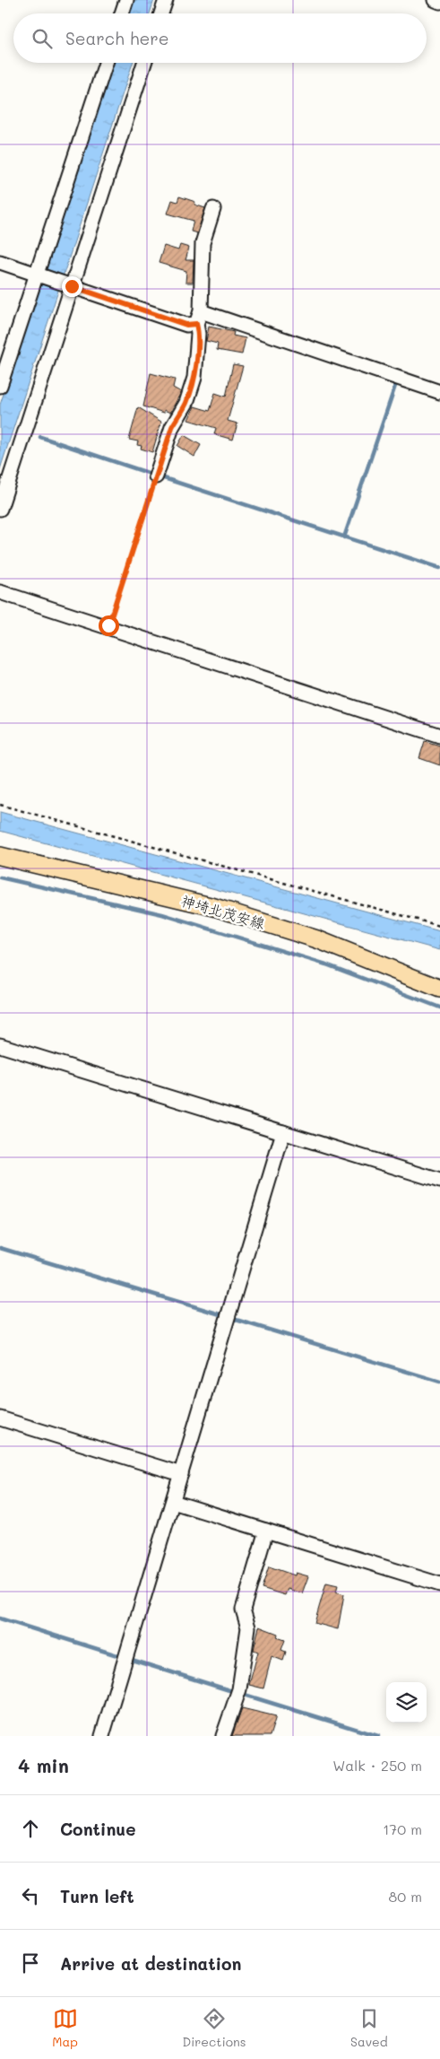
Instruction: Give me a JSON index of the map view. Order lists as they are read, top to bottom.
{
  "streets": {
    "main road": ["神埼北茂安線"]
  },
  "page": {
    "search": "Search here",
    "heading": ["4 min", "Walk · 250 m"],
    "list": [
      ["Continue", "170 m"],
      ["Turn left", "80 m"],
      "Arrive at destination"
    ],
    "nav": ["Map", "Directions", "Saved"]
  }
}
